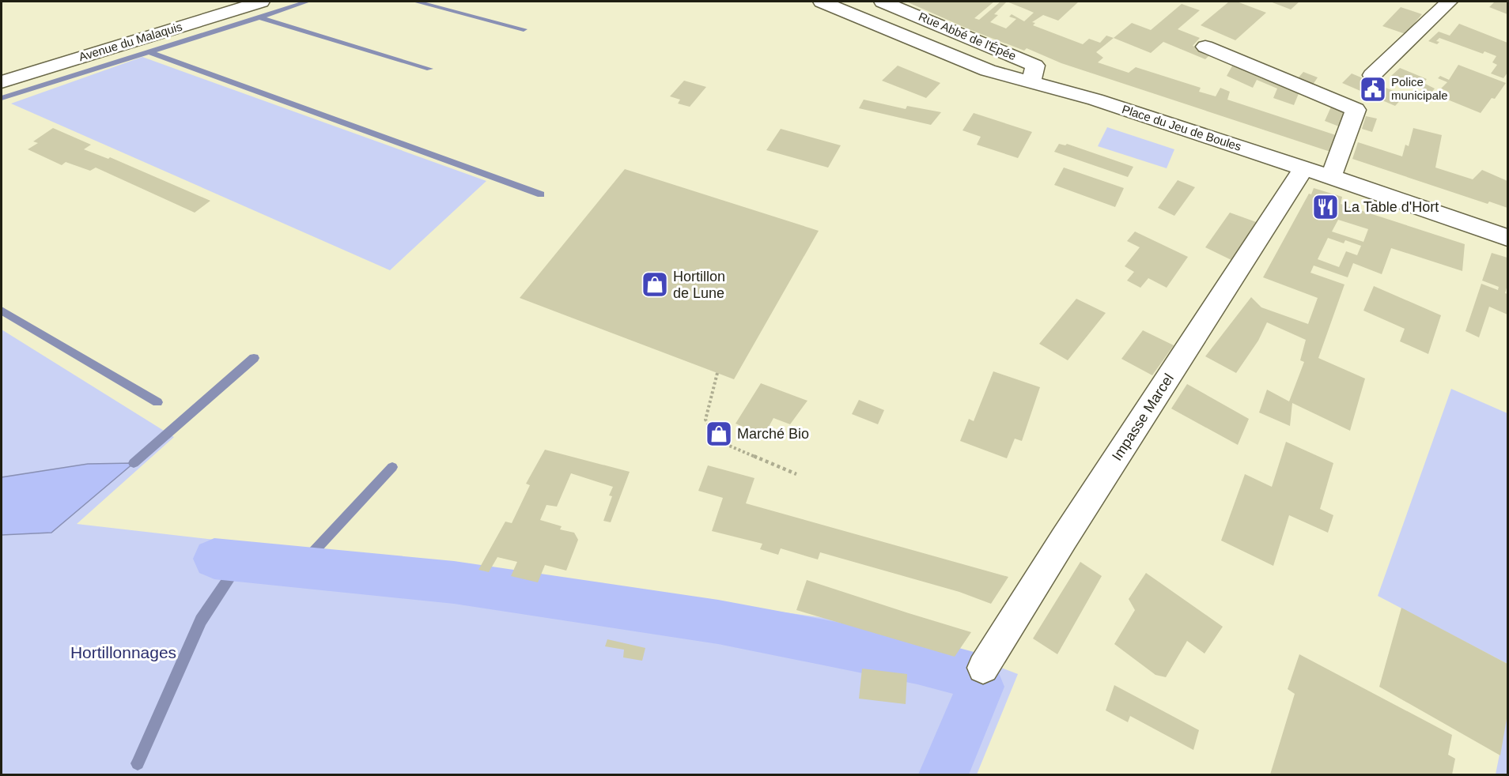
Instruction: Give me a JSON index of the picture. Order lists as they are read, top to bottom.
{
  "streets": {
    "street": [
      "Rue Abbé de l'Épée",
      "Avenue du Malaquis",
      "Place du Jeu de Boules",
      "Impasse Marcel"
    ]
  },
  "crossings": [
    ["Rue Abbé de l'Épée", "Place du Jeu de Boules"],
    ["Place du Jeu de Boules", "Impasse Marcel"]
  ],
  "parks": ["Hortillonnages"],
  "places": {
    "public building": ["Police municipale"],
    "restaurant": ["La Table d'Hort"],
    "shop": ["Hortillon de Lune", "Marché Bio"]
  }
}
